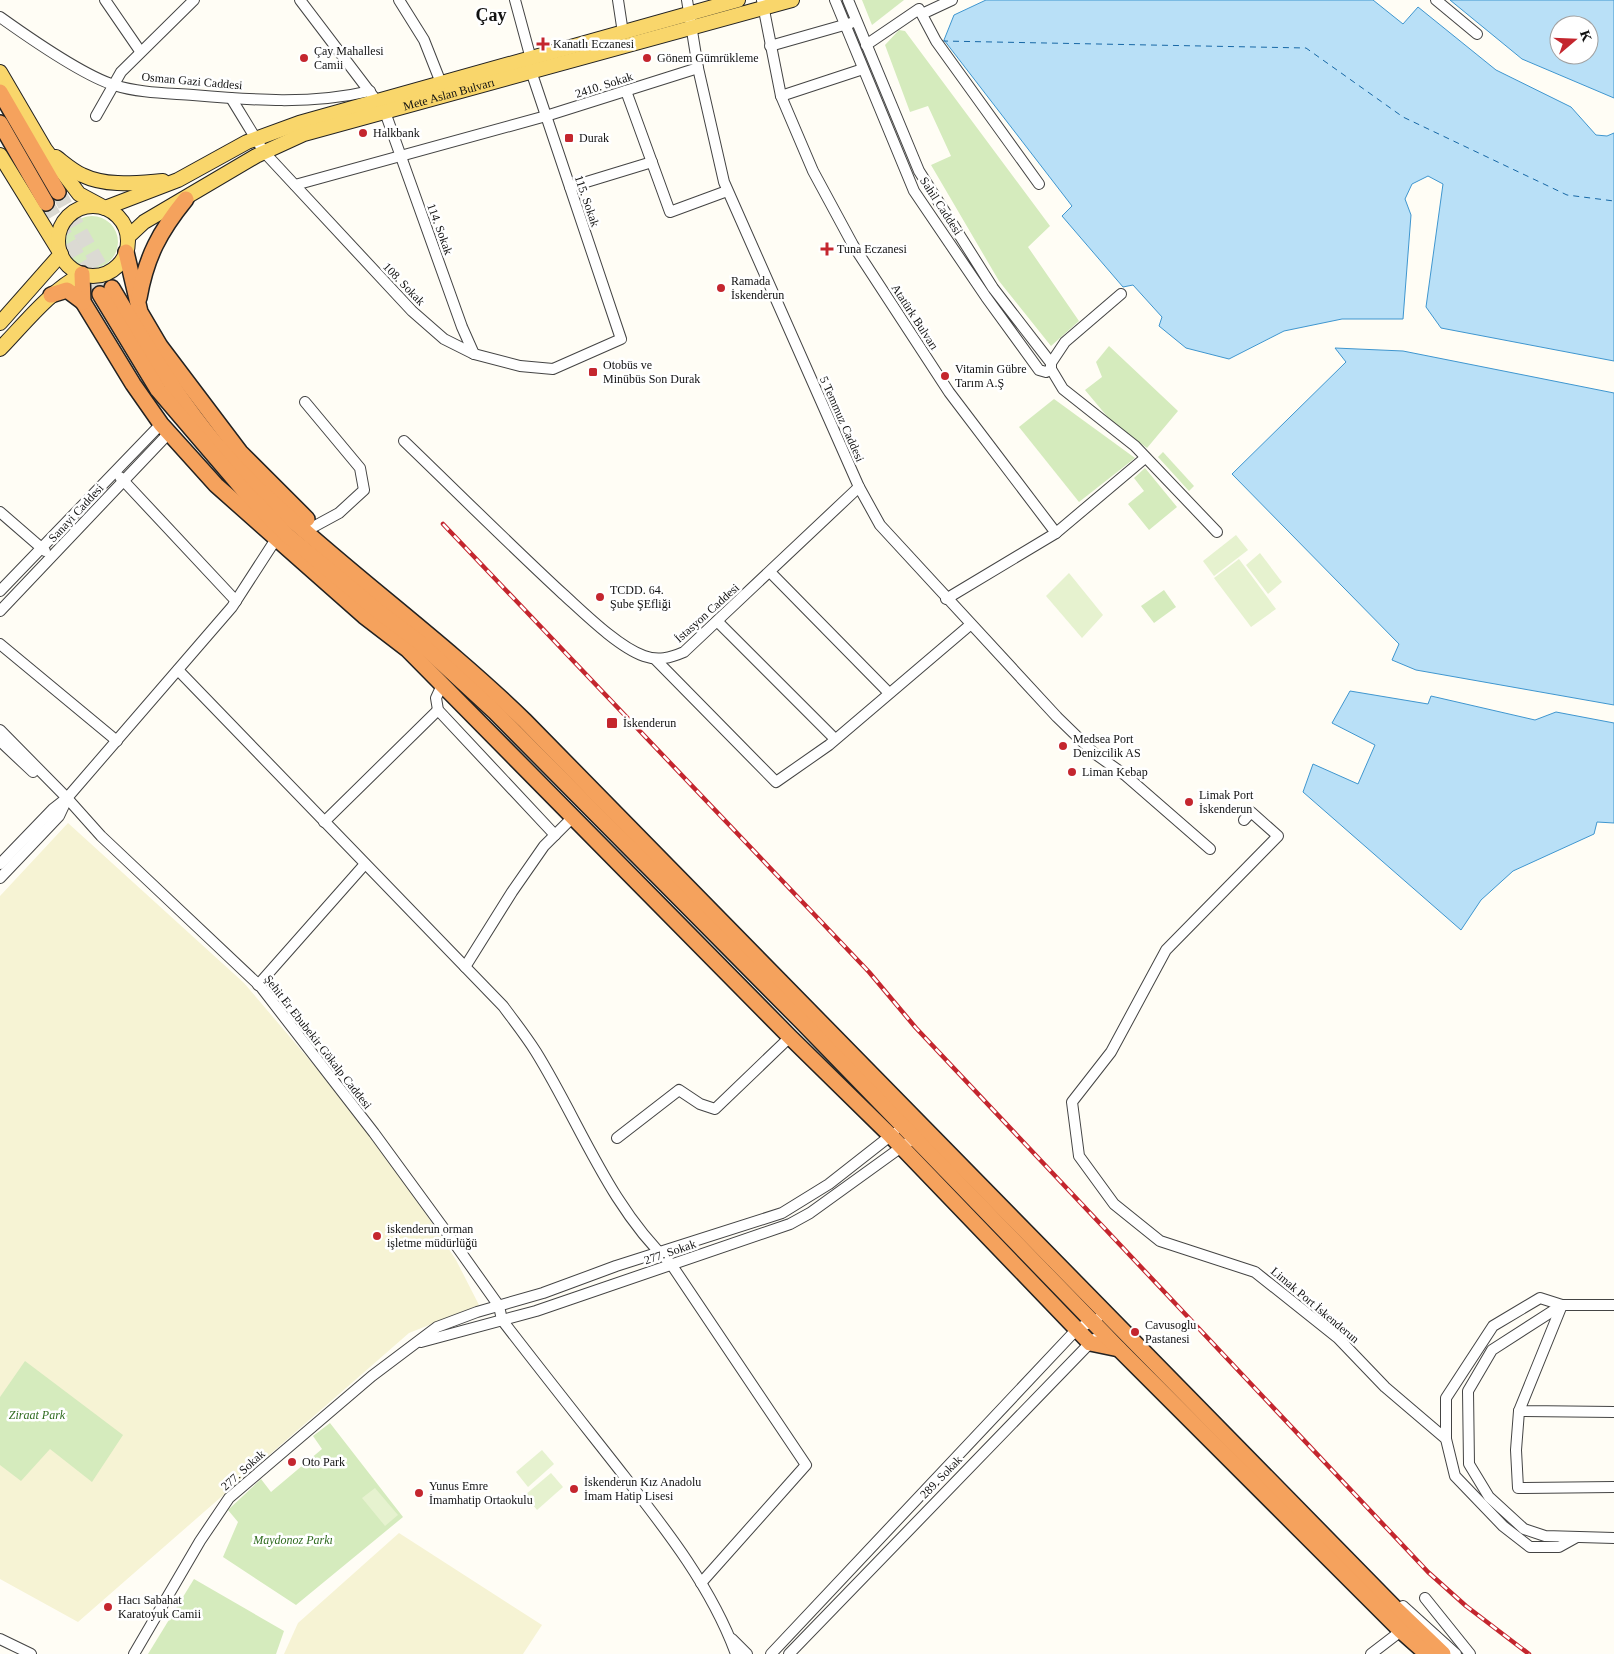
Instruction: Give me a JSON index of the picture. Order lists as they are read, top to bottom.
{
  "streets": {
    "main road": ["Mete Aslan Bulvarı"],
    "street": [
      "Osman Gazi Caddesi",
      "2410. Sokak",
      "115. Sokak",
      "Sahil Caddesi",
      "114. Sokak",
      "108. Sokak",
      "Atatürk Bulvarı",
      "5 Temmuz Caddesi",
      "Sanayi Caddesi",
      "İstasyon Caddesi",
      "Şehit Er Ebubekir Gökalp Caddesi",
      "277. Sokak",
      "Limak Port İskenderun",
      "289. Sokak"
    ]
  },
  "crossings": [
    ["Osman Gazi Caddesi", "Mete Aslan Bulvarı"],
    ["Osman Gazi Caddesi", "114. Sokak"],
    ["Osman Gazi Caddesi", "108. Sokak"],
    ["2410. Sokak", "115. Sokak"],
    ["2410. Sokak", "114. Sokak"],
    ["2410. Sokak", "108. Sokak"],
    ["2410. Sokak", "5 Temmuz Caddesi"],
    ["Mete Aslan Bulvarı", "115. Sokak"],
    ["Mete Aslan Bulvarı", "114. Sokak"],
    ["Mete Aslan Bulvarı", "108. Sokak"],
    ["Mete Aslan Bulvarı", "Atatürk Bulvarı"],
    ["Mete Aslan Bulvarı", "5 Temmuz Caddesi"],
    ["115. Sokak", "108. Sokak"],
    ["114. Sokak", "108. Sokak"],
    ["5 Temmuz Caddesi", "İstasyon Caddesi"],
    ["Şehit Er Ebubekir Gökalp Caddesi", "277. Sokak"]
  ],
  "districts": ["Çay"],
  "parks": ["Ziraat Park", "Maydonoz Parkı"],
  "places": {
    "health": ["Kanatlı Eczanesi", "Tuna Eczanesi"],
    "other": [
      "Çay Mahallesi Camii",
      "Gönem Gümrükleme",
      "Halkbank",
      "Ramada İskenderun",
      "Vitamin Gübre Tarım A.Ş",
      "TCDD. 64. Şube ŞEfliği",
      "Medsea Port Denizcilik AS",
      "Liman Kebap",
      "Limak Port İskenderun",
      "iskenderun orman işletme müdürlüğü",
      "Cavusoglu Pastanesi",
      "Oto Park",
      "İskenderun Kız Anadolu İmam Hatip Lisesi",
      "Yunus Emre İmamhatip Ortaokulu",
      "Hacı Sabahat Karatoyuk Camii"
    ],
    "transit": ["Durak", "Otobüs ve Minübüs Son Durak", "İskenderun"]
  },
  "north": "right"
}
